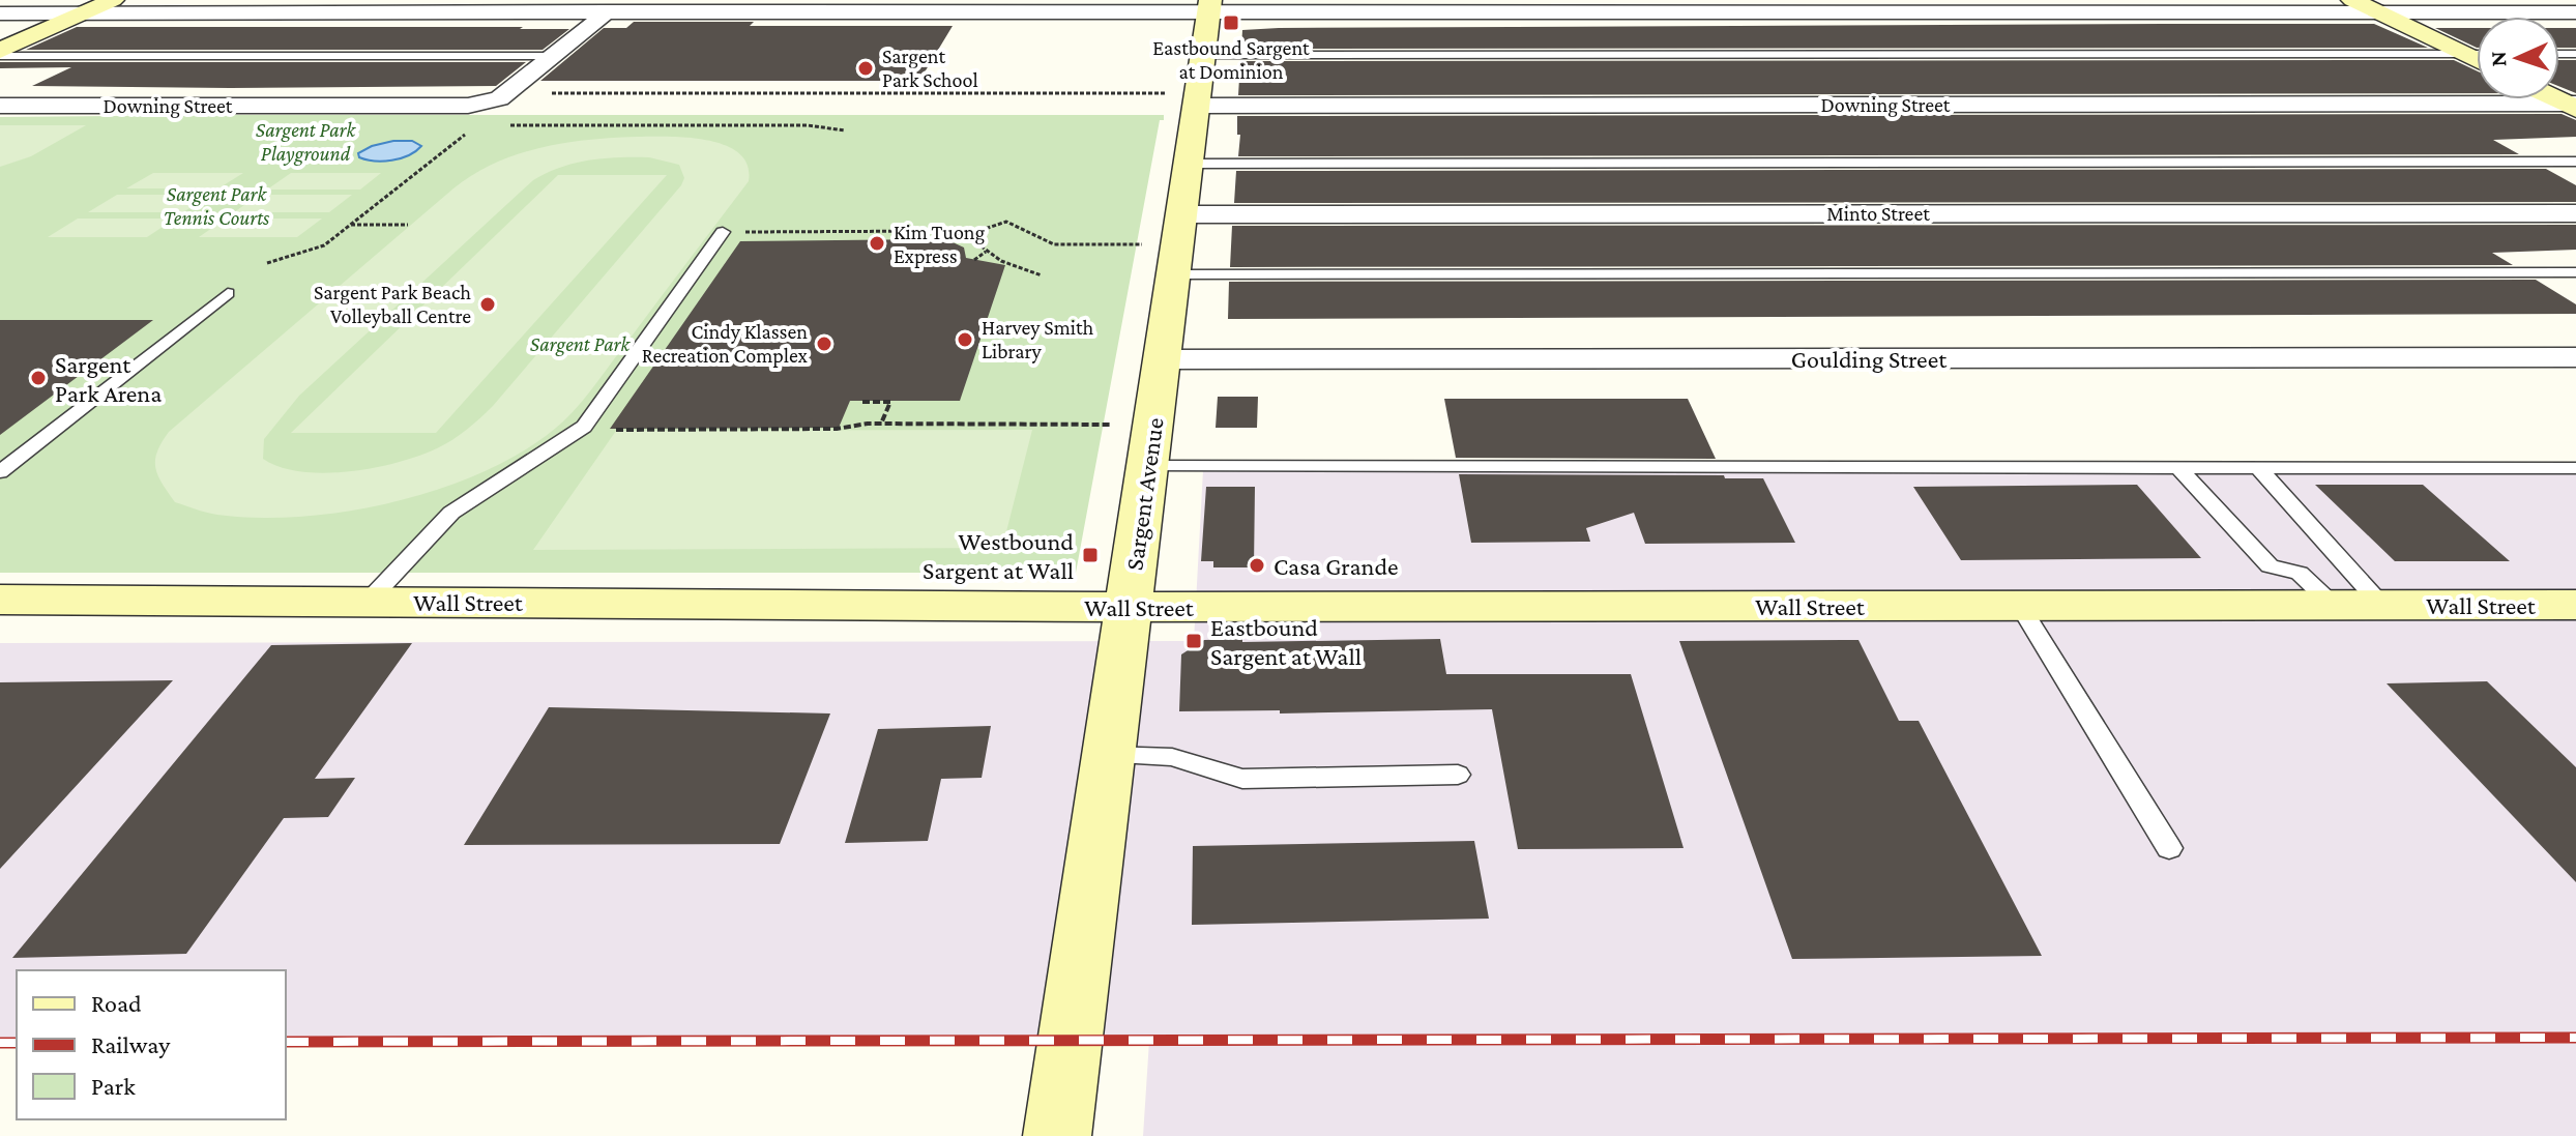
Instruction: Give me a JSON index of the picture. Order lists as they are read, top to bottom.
{
  "streets": {
    "main road": ["Sargent Avenue", "Wall Street"],
    "street": ["Downing Street", "Minto Street", "Goulding Street"]
  },
  "crossings": [
    ["Downing Street", "Sargent Avenue"],
    ["Minto Street", "Sargent Avenue"],
    ["Goulding Street", "Sargent Avenue"],
    ["Sargent Avenue", "Wall Street"]
  ],
  "parks": ["Sargent Park Playground", "Sargent Park Tennis Courts", "Sargent Park"],
  "places": {
    "transit": ["Eastbound Sargent at Dominion", "Westbound Sargent at Wall", "Eastbound Sargent at Wall"],
    "other": [
      "Sargent Park School",
      "Kim Tuong Express",
      "Sargent Park Beach Volleyball Centre",
      "Harvey Smith Library",
      "Cindy Klassen Recreation Complex",
      "Sargent Park Arena",
      "Casa Grande"
    ]
  },
  "legend": ["Road", "Railway", "Park"],
  "north": "left"
}
